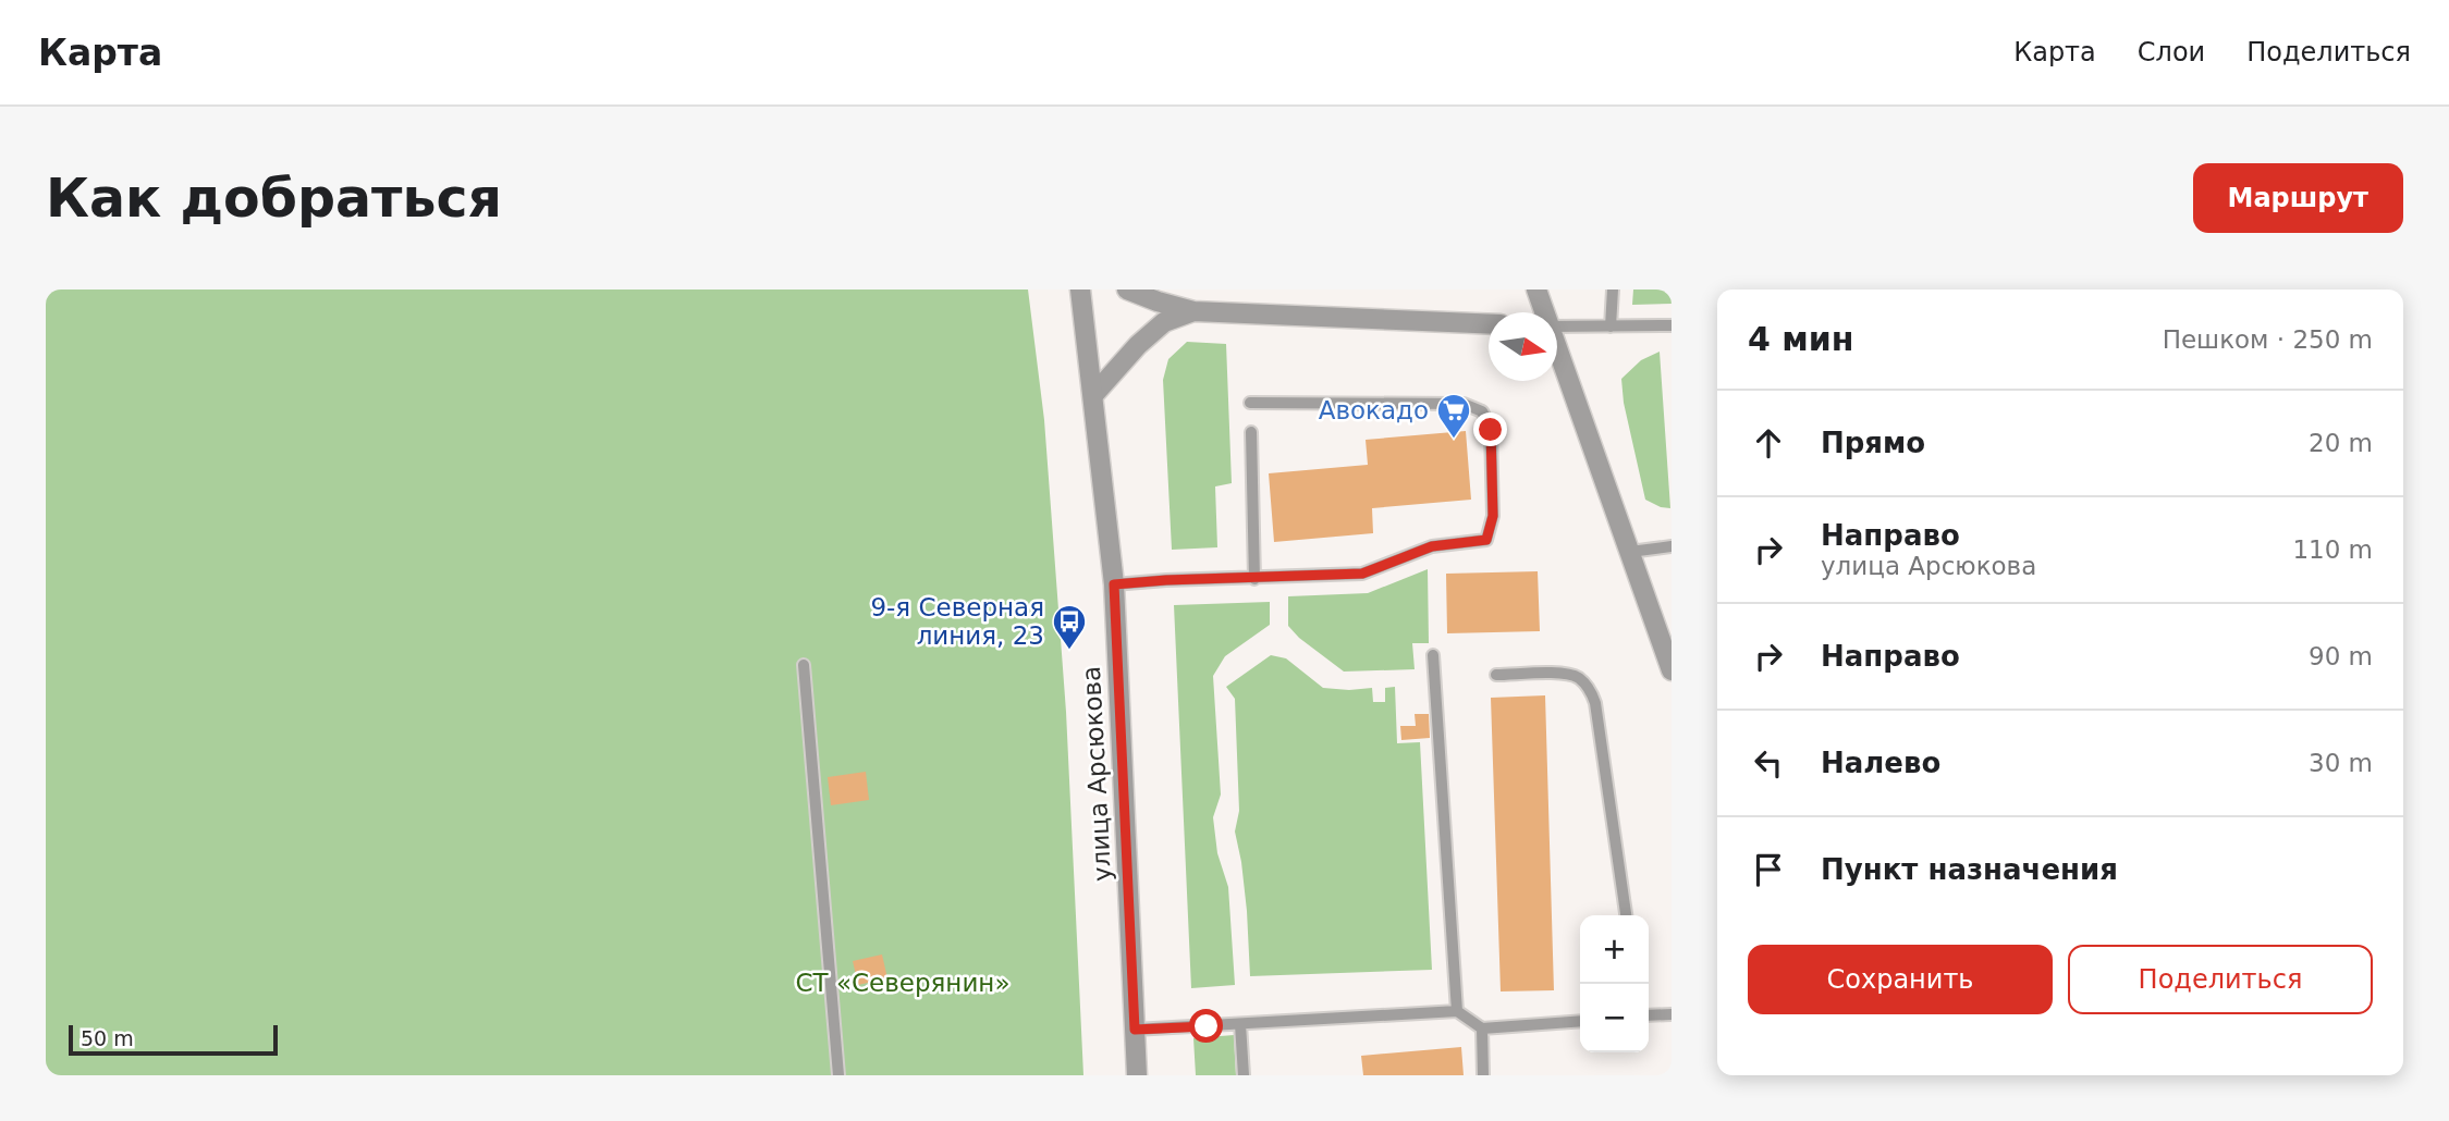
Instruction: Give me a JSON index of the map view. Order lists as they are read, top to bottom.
{
  "streets": {
    "street": ["улица Арсюкова"]
  },
  "parks": ["СТ «Северянин»"],
  "places": {
    "supermarket": ["Авокадо"],
    "bus stop": ["9-я Северная линия, 23"]
  },
  "scale_bar": "50 m",
  "north": "right",
  "page": {
    "header": "Карта",
    "nav": ["Карта", "Слои", "Поделиться"],
    "buttons": [
      "Маршрут",
      ["Сохранить", "Поделиться"]
    ],
    "title": "Как добраться",
    "heading": ["4 мин", "Пешком · 250 m"],
    "list": [
      ["Прямо", "20 m"],
      ["Направо", "улица Арсюкова", "110 m"],
      ["Направо", "90 m"],
      ["Налево", "30 m"],
      "Пункт назначения"
    ],
    "map_buttons": ["+", "−"],
    "scale": "50 m"
  }
}
